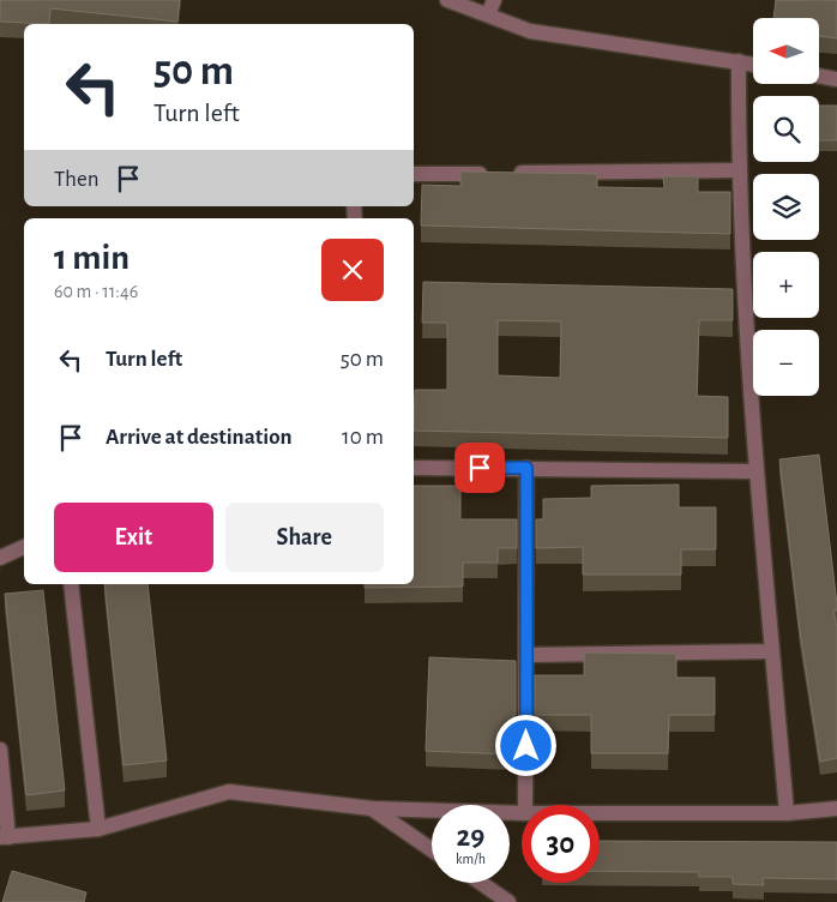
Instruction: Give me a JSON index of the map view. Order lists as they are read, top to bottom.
{
  "north": "left",
  "page": {
    "map_buttons": ["+", "−"],
    "turn": ["50 m", "Turn left"],
    "then": "Then",
    "heading": ["1 min", "60 m · 11:46"],
    "list": [
      {
        "name": "Turn left",
        "value": "50 m"
      },
      {
        "name": "Arrive at destination",
        "value": "10 m"
      }
    ],
    "buttons": ["Exit", "Share"],
    "speed": "29 km/h",
    "limit": "30"
  }
}
